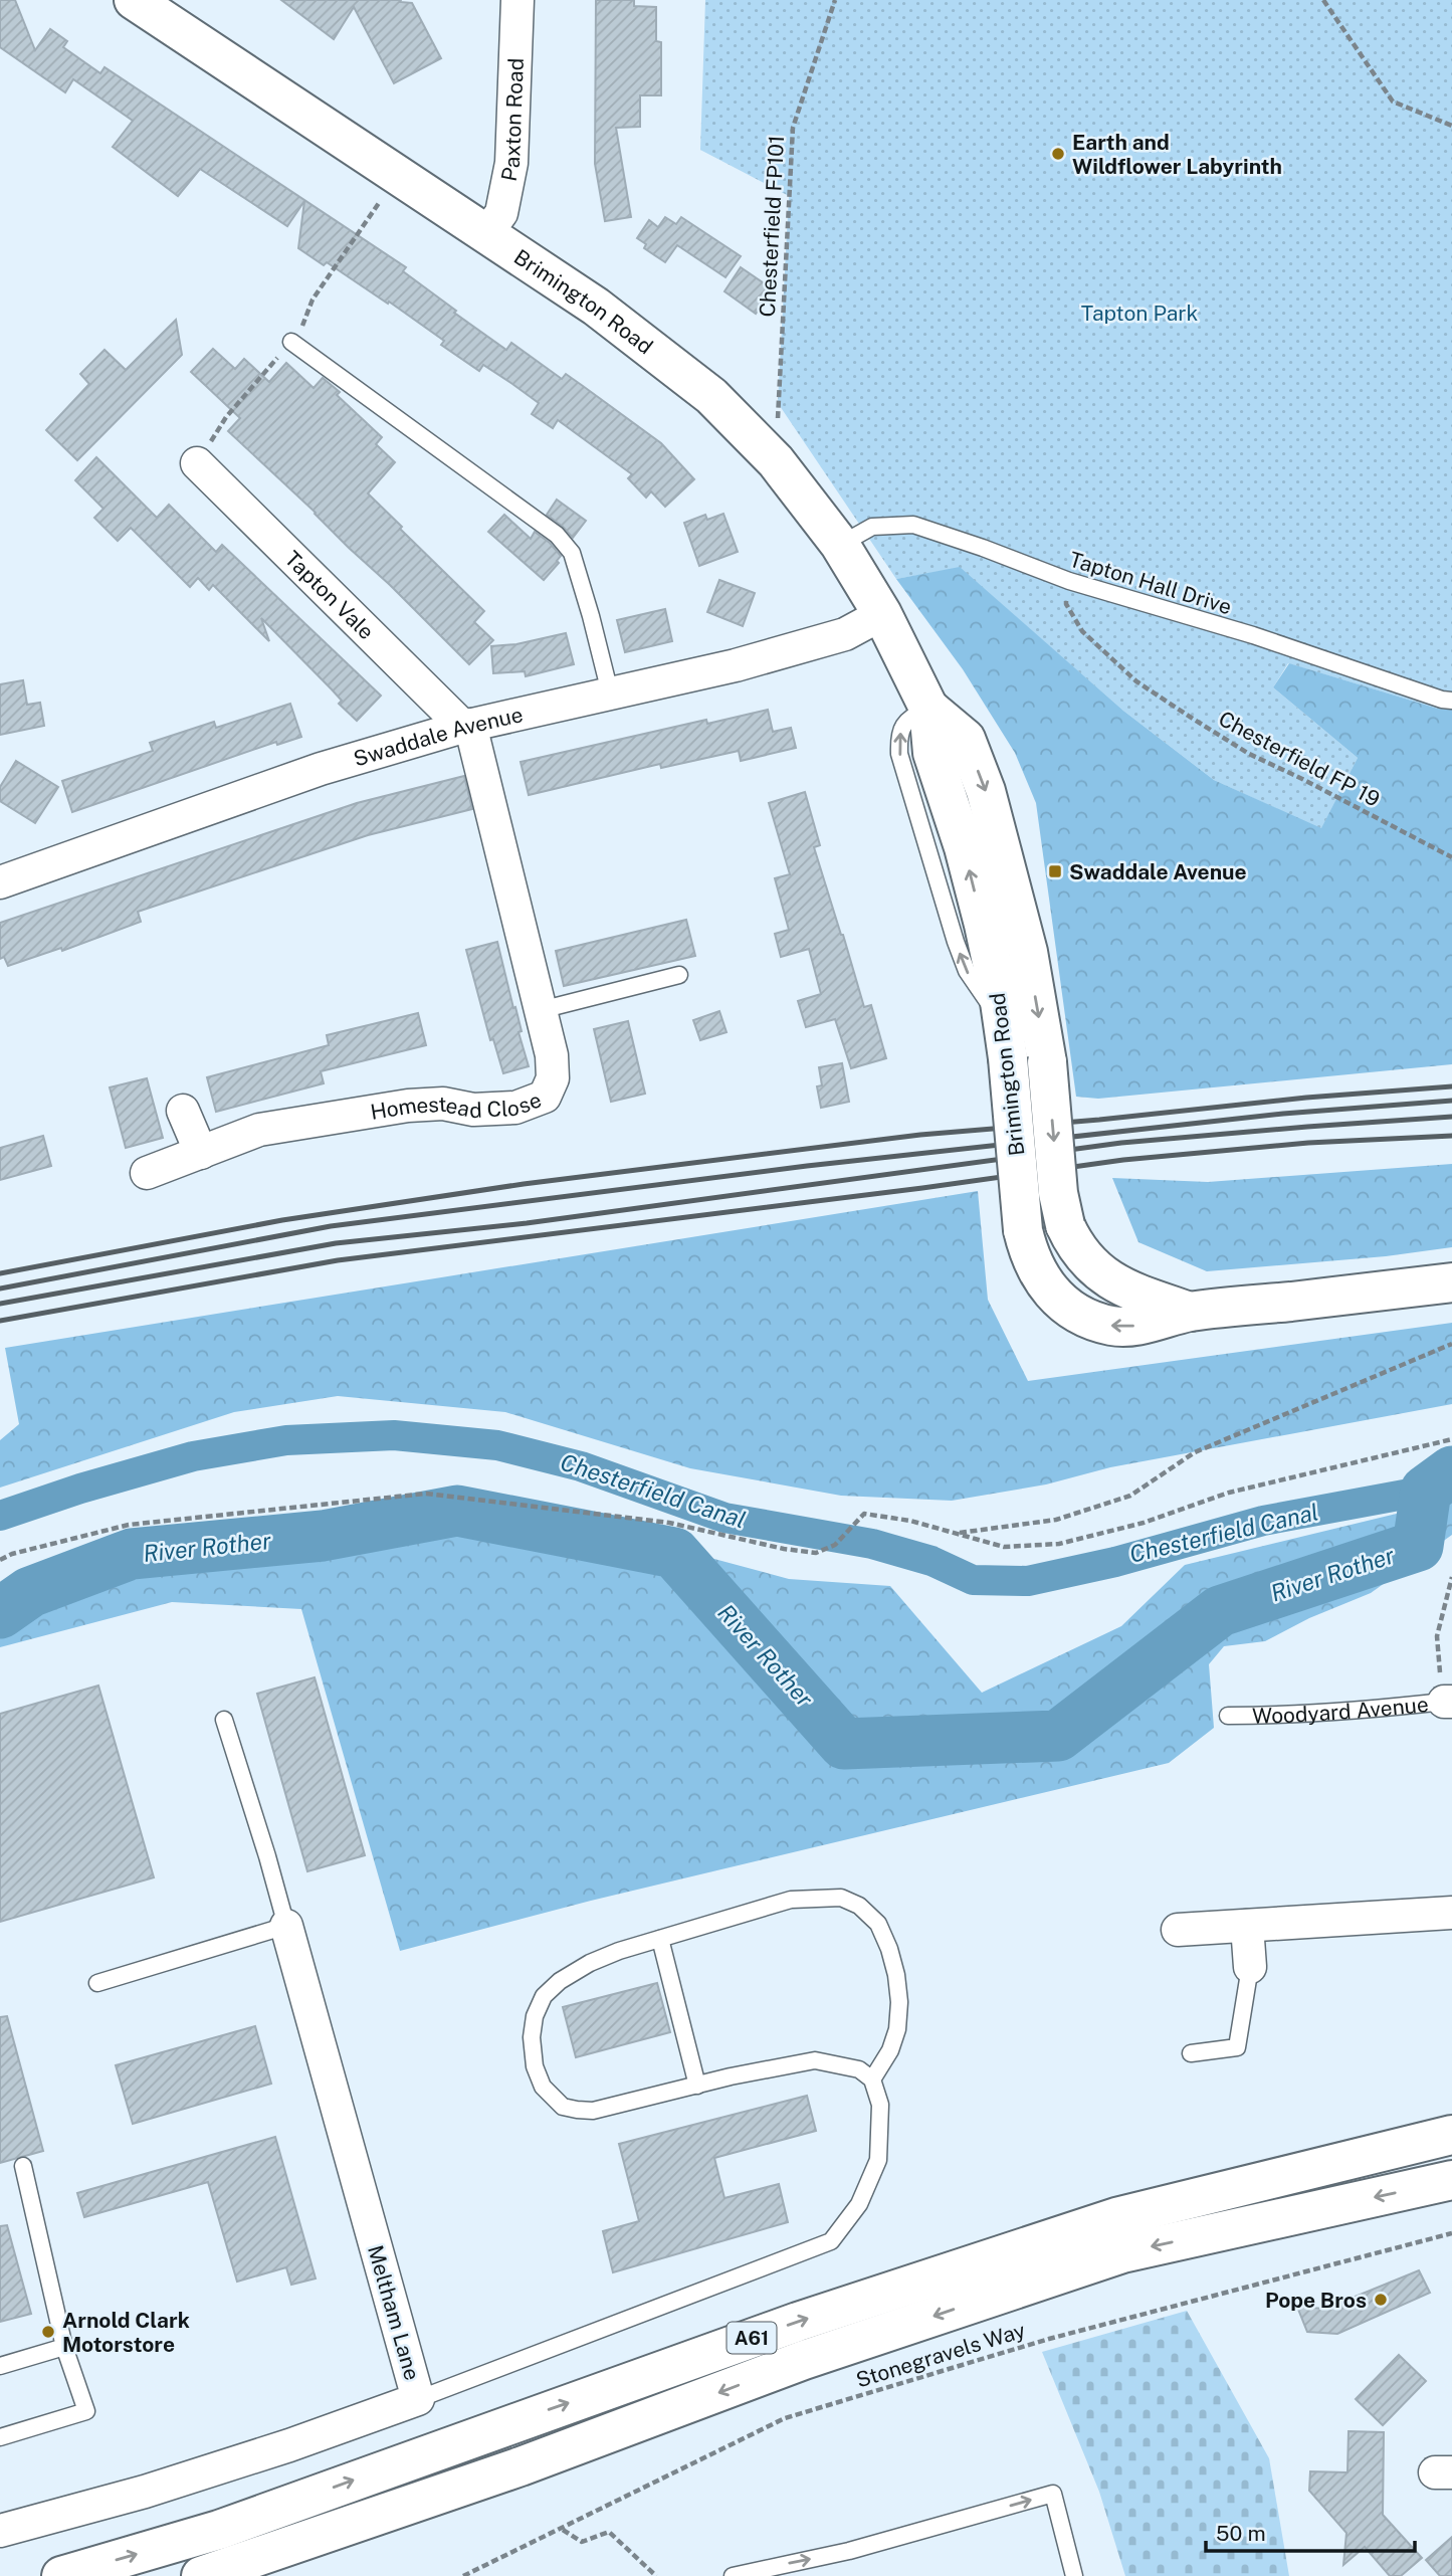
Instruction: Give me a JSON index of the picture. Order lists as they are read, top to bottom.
{
  "streets": {
    "main road": ["Brimington Road", "A61"],
    "street": [
      "Paxton Road",
      "Tapton Vale",
      "Swaddale Avenue",
      "Homestead Close",
      "Meltham Lane"
    ],
    "lane": ["Tapton Hall Drive", "Woodyard Avenue"],
    "path": ["Chesterfield FP101", "Chesterfield FP 19", "Stonegravels Way"]
  },
  "crossings": [
    ["Paxton Road", "Brimington Road"],
    ["Chesterfield FP101", "Brimington Road"],
    ["Brimington Road", "Tapton Hall Drive"],
    ["Brimington Road", "Swaddale Avenue"],
    ["Tapton Hall Drive", "Chesterfield FP 19"],
    ["Tapton Vale", "Swaddale Avenue"],
    ["Tapton Vale", "Homestead Close"],
    ["Swaddale Avenue", "Homestead Close"]
  ],
  "water": ["Chesterfield Canal", "River Rother"],
  "parks": ["Tapton Park"],
  "places": {
    "other": ["Earth and Wildflower Labyrinth", "Pope Bros", "Arnold Clark Motorstore"],
    "transit": ["Swaddale Avenue"]
  },
  "scale_bar": "50 m"
}
